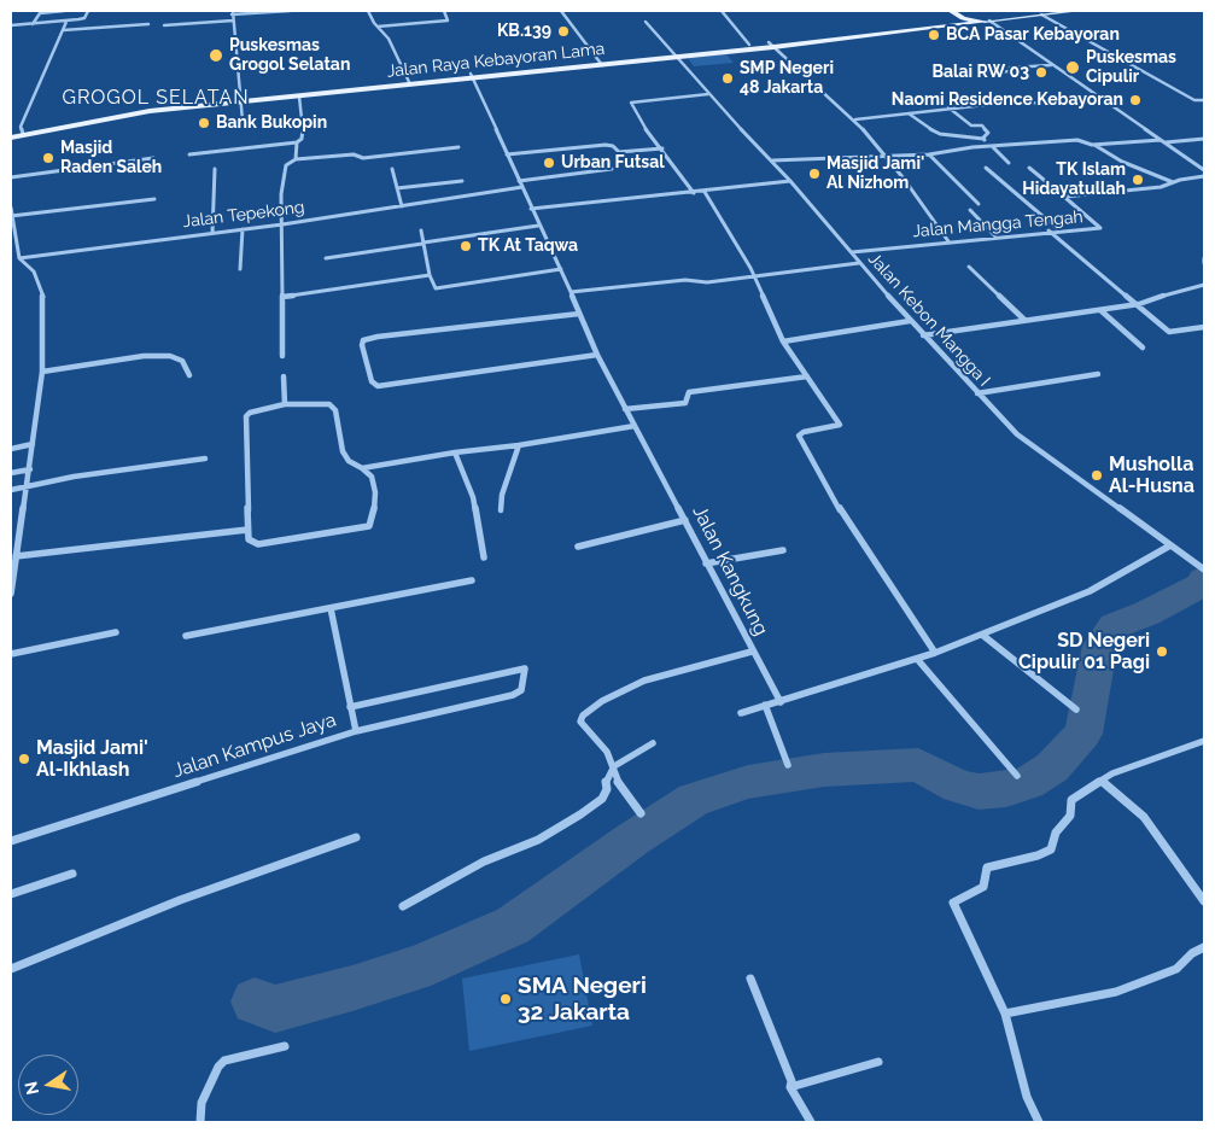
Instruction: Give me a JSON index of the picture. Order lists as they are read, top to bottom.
{
  "streets": {
    "main road": ["Jalan Raya Kebayoran Lama"],
    "street": [
      "Jalan Tepekong",
      "Jalan Mangga Tengah",
      "Jalan Kebon Mangga I",
      "Jalan Kangkung",
      "Jalan Kampus Jaya"
    ]
  },
  "crossings": [
    ["Jalan Raya Kebayoran Lama", "Jalan Kebon Mangga I"],
    ["Jalan Raya Kebayoran Lama", "Jalan Kangkung"],
    ["Jalan Tepekong", "Jalan Kangkung"],
    ["Jalan Mangga Tengah", "Jalan Kebon Mangga I"]
  ],
  "districts": ["GROGOL SELATAN"],
  "places": [
    "KB.139",
    "BCA Pasar Kebayoran",
    "Puskesmas Grogol Selatan",
    "Puskesmas Cipulir",
    "Balai RW 03",
    "SMP Negeri 48 Jakarta",
    "Naomi Residence Kebayoran",
    "Bank Bukopin",
    "Masjid Raden Saleh",
    "Urban Futsal",
    "Masjid Jami' Al Nizhom",
    "TK Islam Hidayatullah",
    "TK At Taqwa",
    "Musholla Al-Husna",
    "SD Negeri Cipulir 01 Pagi",
    "Masjid Jami' Al-Ikhlash",
    "SMA Negeri 32 Jakarta"
  ],
  "north": "left"
}
